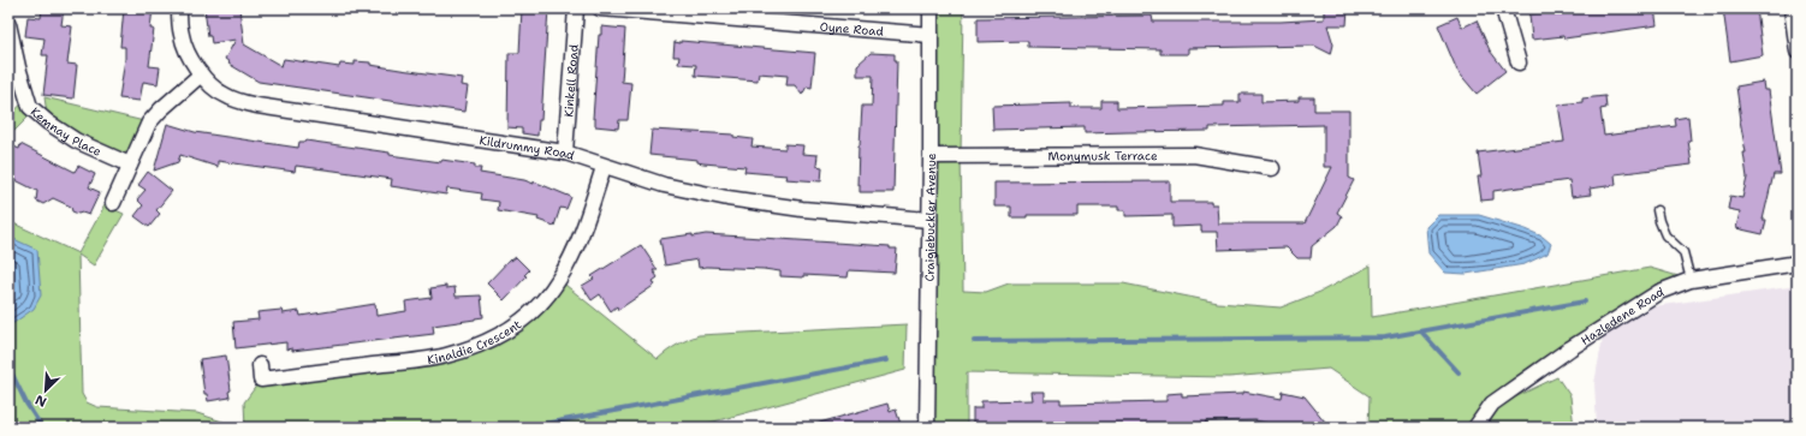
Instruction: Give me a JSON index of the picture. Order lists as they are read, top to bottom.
{
  "streets": {
    "street": [
      "Oyne Road",
      "Kinkell Road",
      "Kemnay Place",
      "Kildrummy Road",
      "Monymusk Terrace",
      "Craigiebuckler Avenue",
      "Hazledene Road",
      "Kinaldie Crescent"
    ]
  },
  "crossings": [
    ["Oyne Road", "Craigiebuckler Avenue"],
    ["Kinkell Road", "Kildrummy Road"],
    ["Kildrummy Road", "Craigiebuckler Avenue"],
    ["Kildrummy Road", "Kinaldie Crescent"],
    ["Monymusk Terrace", "Craigiebuckler Avenue"]
  ],
  "north": "bottom left"
}
